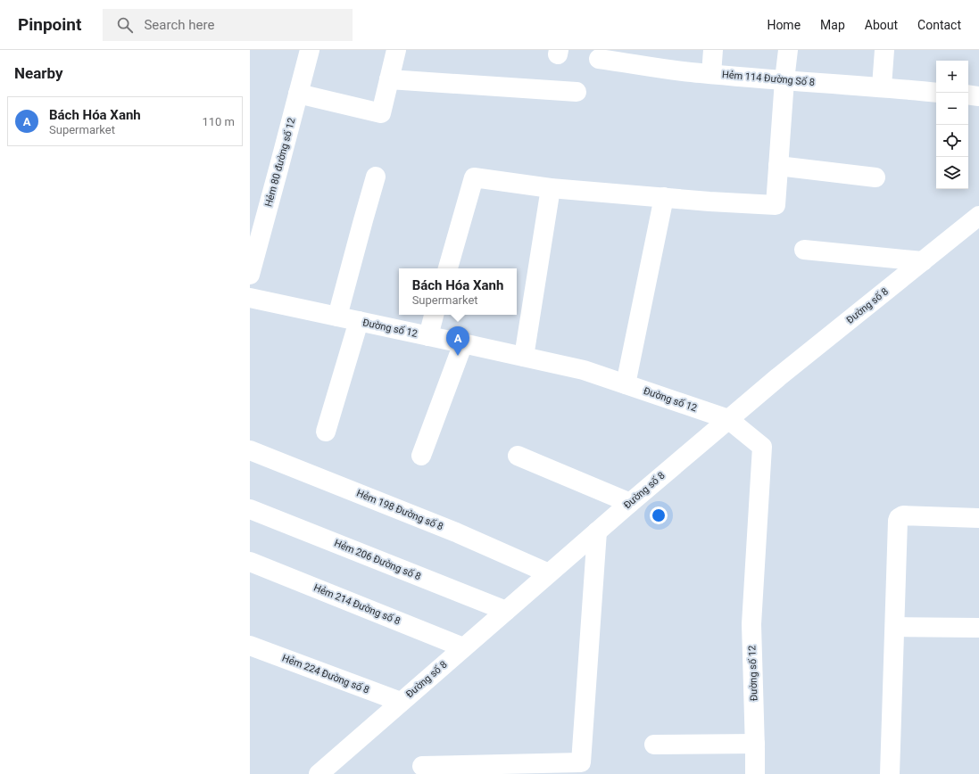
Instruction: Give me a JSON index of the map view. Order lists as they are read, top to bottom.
{
  "streets": {
    "street": [
      "Hẻm 114 Đường Số 8",
      "Hẻm 80 đường số 12",
      "Đường số 8",
      "Đường số 12",
      "Hẻm 198 Đường số 8",
      "Hẻm 206 Đường số 8",
      "Hẻm 214 Đường số 8",
      "Hẻm 224 Đường số 8"
    ]
  },
  "crossings": [
    ["Đường số 8", "Đường số 12"],
    ["Đường số 8", "Hẻm 198 Đường số 8"],
    ["Đường số 8", "Hẻm 206 Đường số 8"],
    ["Đường số 8", "Hẻm 214 Đường số 8"],
    ["Đường số 8", "Hẻm 224 Đường số 8"]
  ],
  "page": {
    "header": "Pinpoint",
    "search": "Search here",
    "nav": [
      "Home",
      "Map",
      "About",
      "Contact"
    ],
    "heading": "Nearby",
    "map_buttons": ["+", "−"],
    "list": [
      {
        "mark": "A",
        "name": "Bách Hóa Xanh",
        "note": "Supermarket",
        "value": "110 m"
      }
    ],
    "popup": ["Bách Hóa Xanh", "Supermarket"],
    "pins": "A"
  }
}
